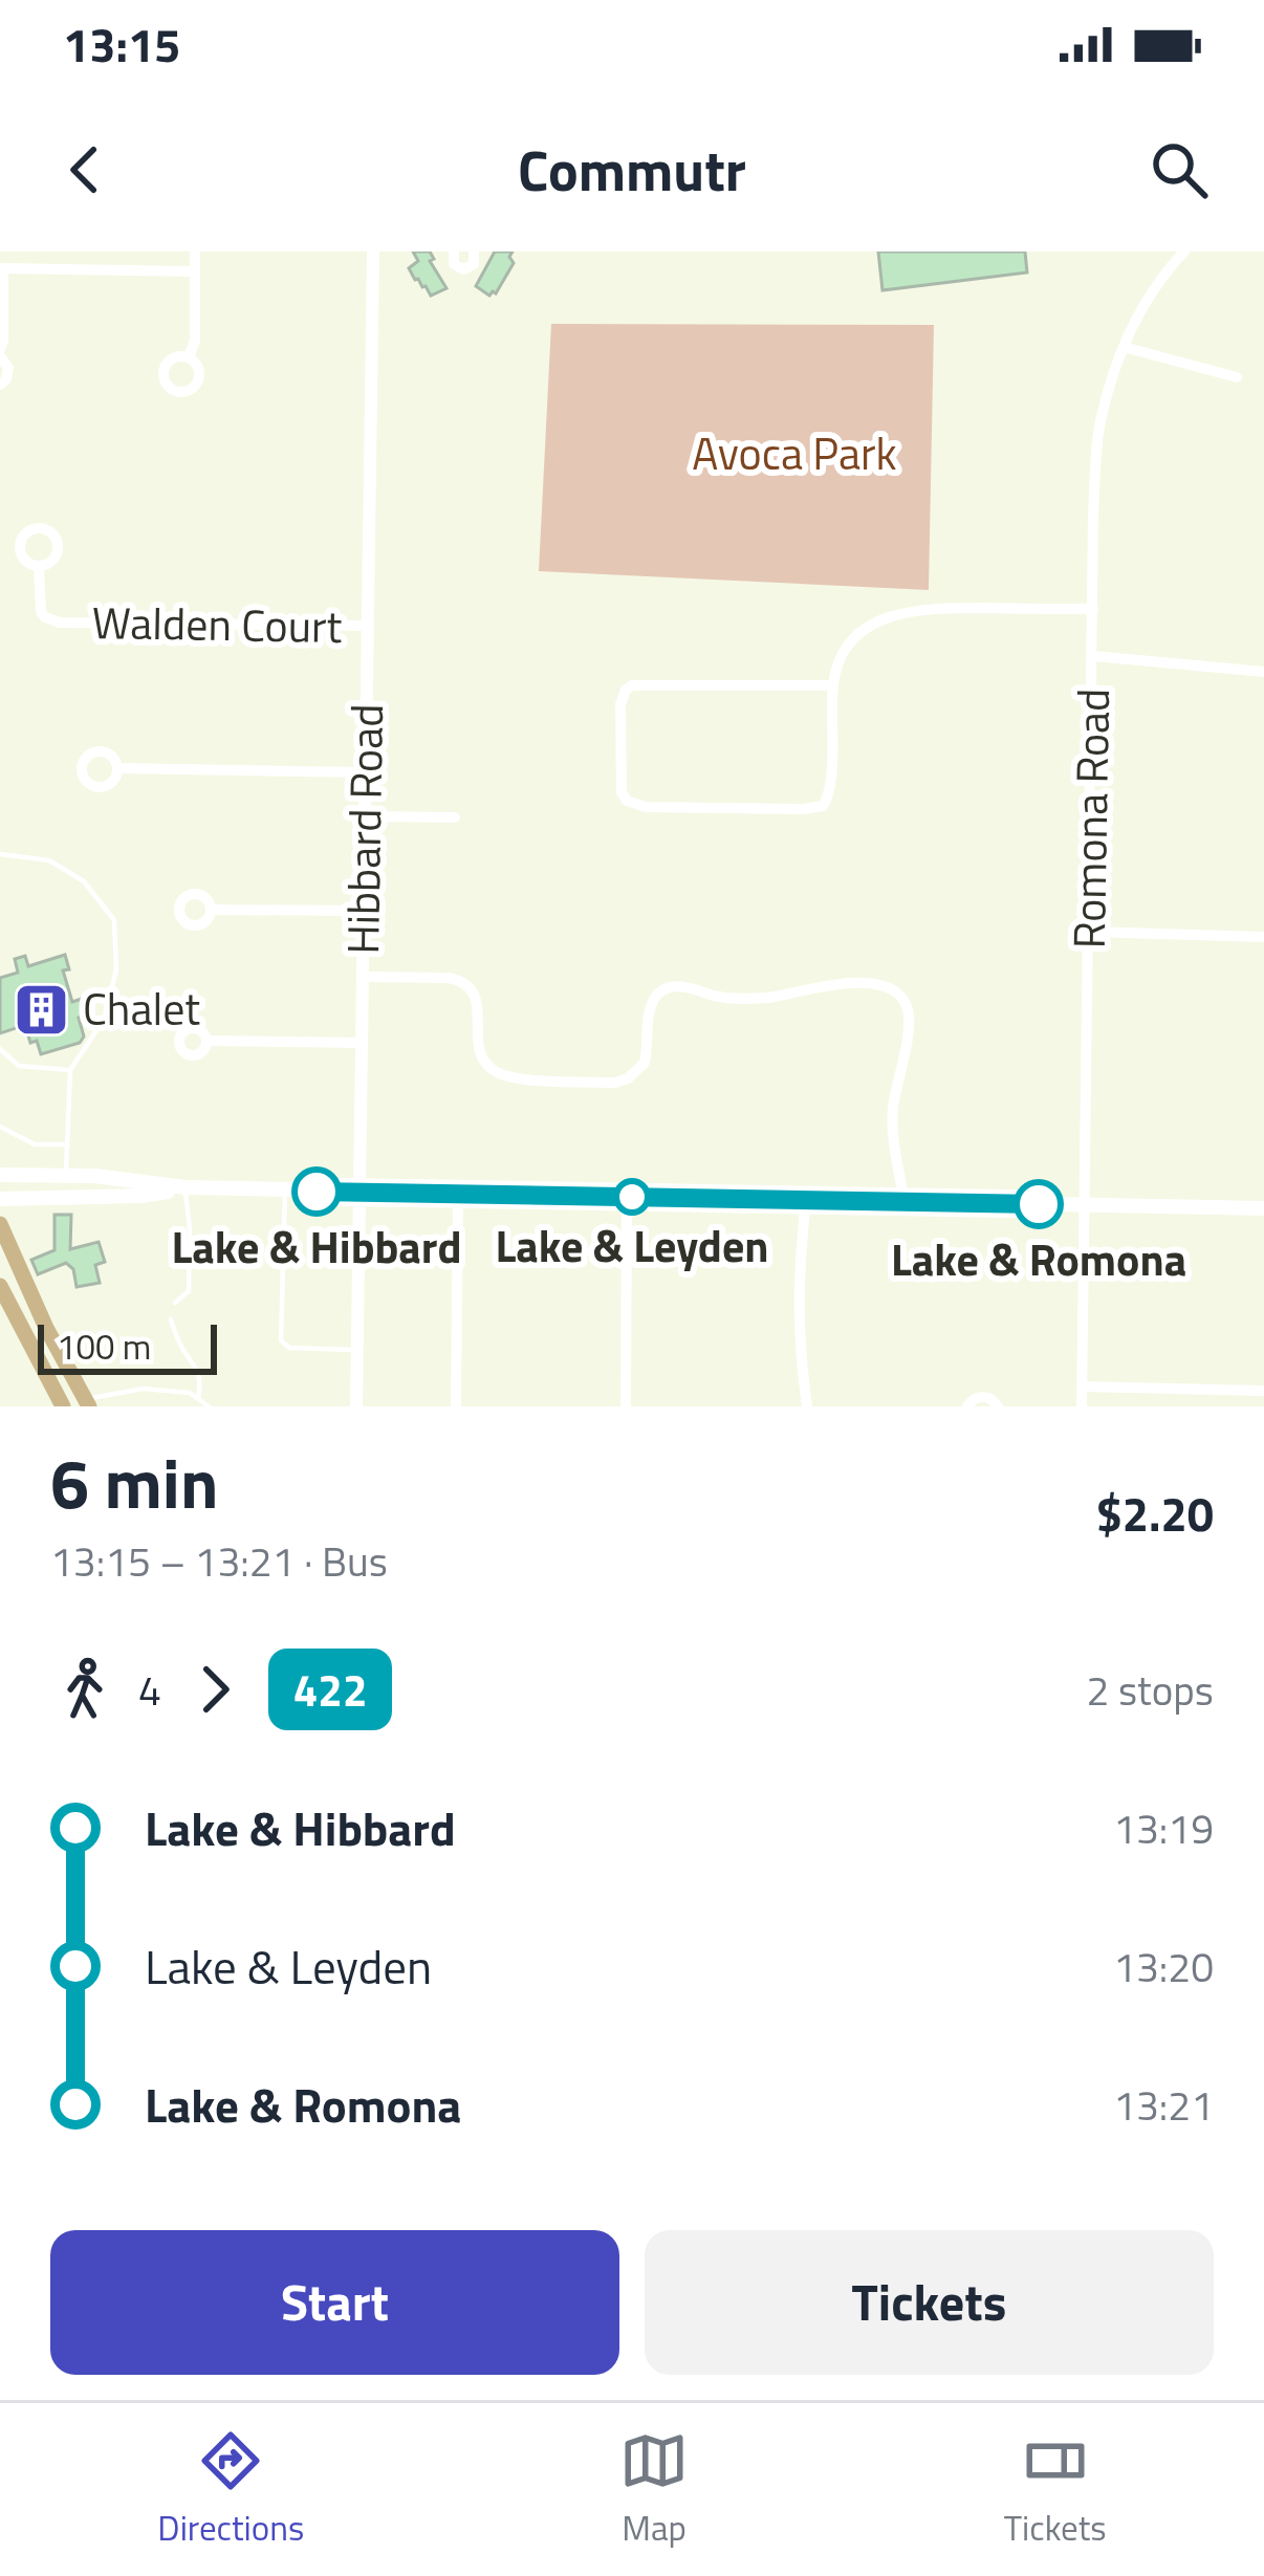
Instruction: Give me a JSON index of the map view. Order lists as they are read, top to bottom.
{
  "streets": {
    "street": ["Walden Court", "Romona Road", "Hibbard Road"]
  },
  "crossings": [
    ["Walden Court", "Hibbard Road"]
  ],
  "parks": ["Avoca Park"],
  "places": {
    "building": ["Chalet"],
    "other": ["Lake & Hibbard", "Lake & Leyden", "Lake & Romona"]
  },
  "lines": ["bus line 422"],
  "scale_bar": "100 m",
  "page": {
    "status": "13:15",
    "header": "Commutr",
    "scale": "100 m",
    "heading": ["6 min", "13:15 – 13:21 · Bus", "$2.20"],
    "legs": ["4", "422", "2 stops"],
    "list": [
      {
        "name": "Lake & Hibbard",
        "value": "13:19"
      },
      {
        "name": "Lake & Leyden",
        "value": "13:20"
      },
      {
        "name": "Lake & Romona",
        "value": "13:21"
      }
    ],
    "buttons": ["Start", "Tickets"],
    "tabs": ["Directions", "Map", "Tickets"]
  }
}
